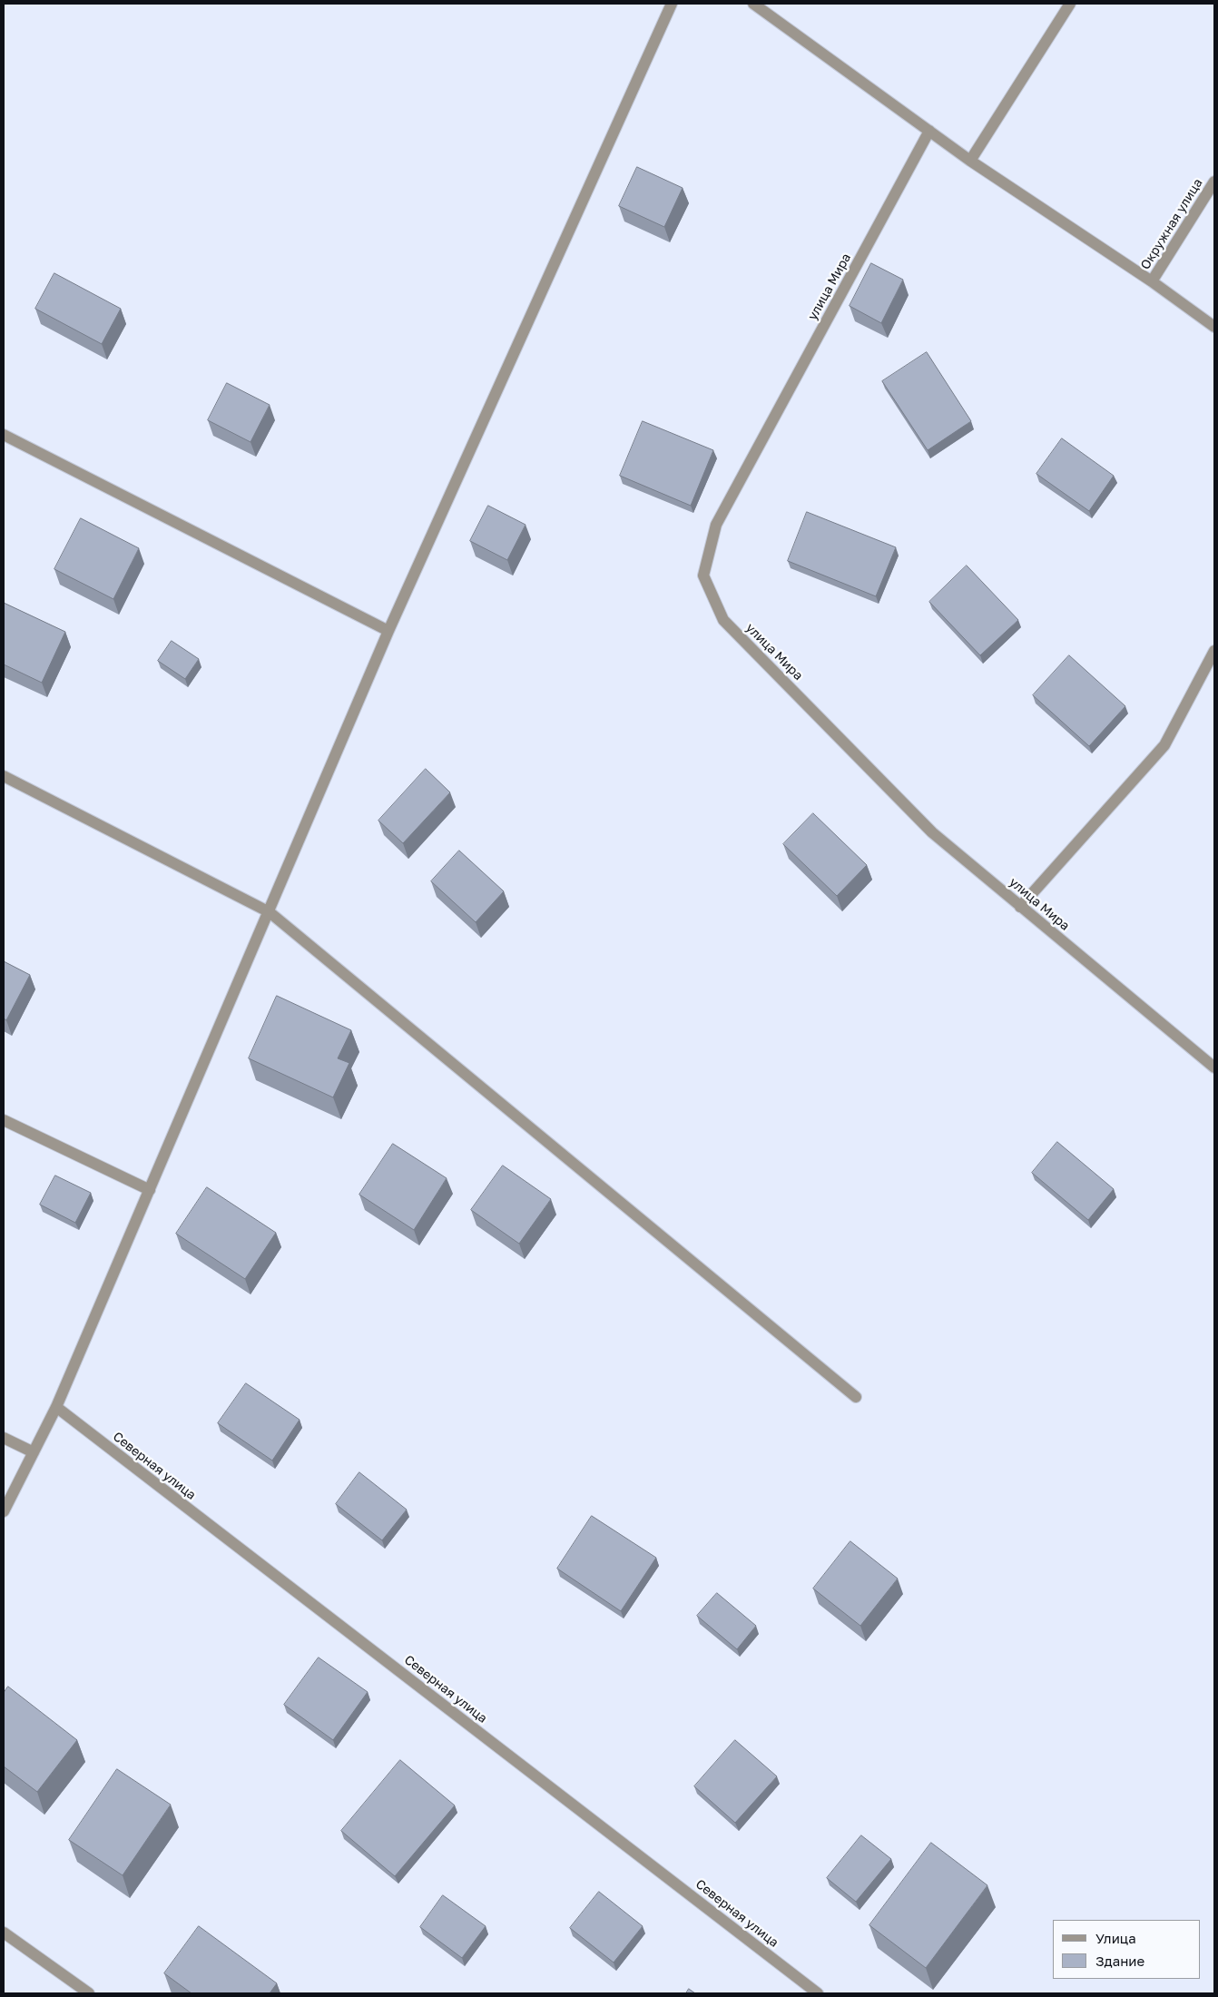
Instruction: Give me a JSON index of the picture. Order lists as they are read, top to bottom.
{
  "streets": {
    "street": ["Окружная улица", "улица Мира", "Северная улица"]
  },
  "legend": ["Улица", "Здание"]
}
